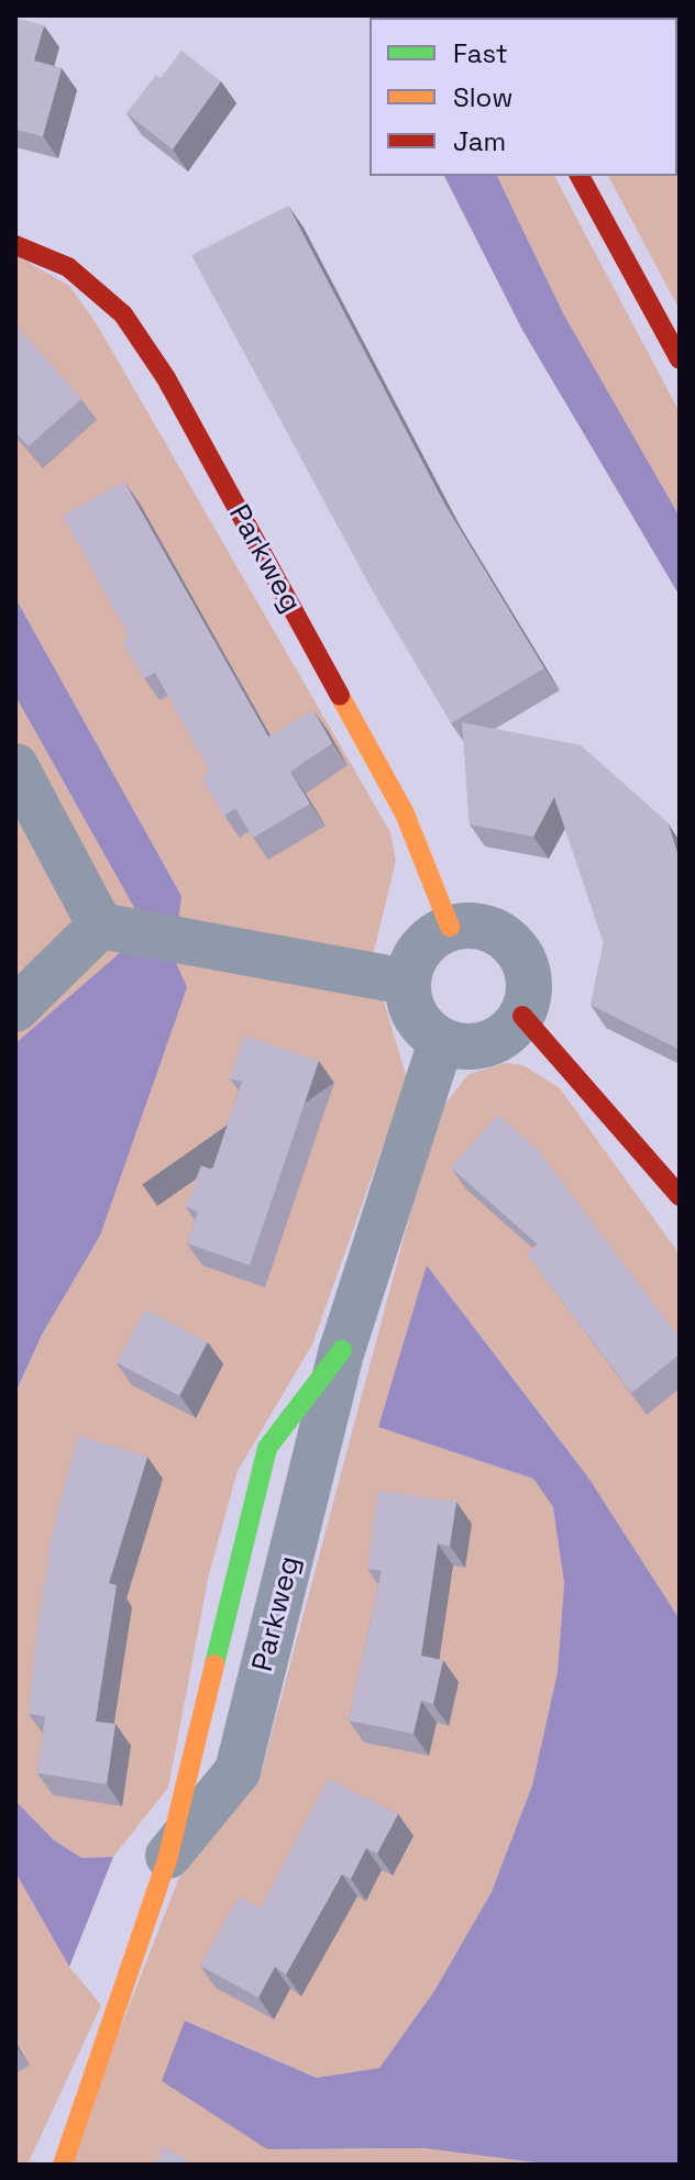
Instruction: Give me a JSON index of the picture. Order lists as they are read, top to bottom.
{
  "streets": {
    "street": ["Parkweg"]
  },
  "legend": ["Fast", "Slow", "Jam"]
}
